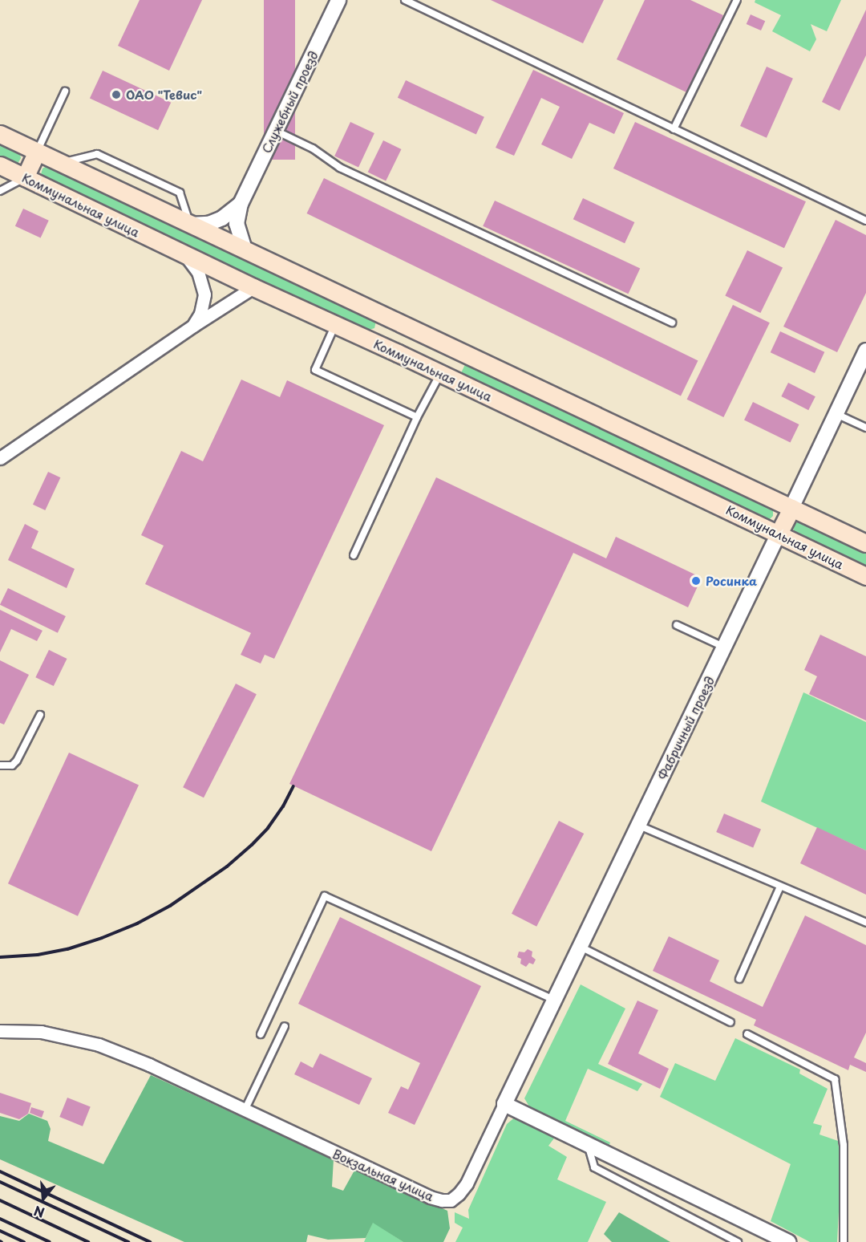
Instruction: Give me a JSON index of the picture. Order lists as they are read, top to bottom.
{
  "streets": {
    "main road": ["Коммунальная улица", "Фабричный проезд"],
    "street": ["Служебный проезд", "Вокзальная улица"]
  },
  "crossings": [
    ["Коммунальная улица", "Фабричный проезд"],
    ["Фабричный проезд", "Вокзальная улица"]
  ],
  "places": ["ОАО \"Тевис\"", "Росинка"],
  "north": "bottom"
}
